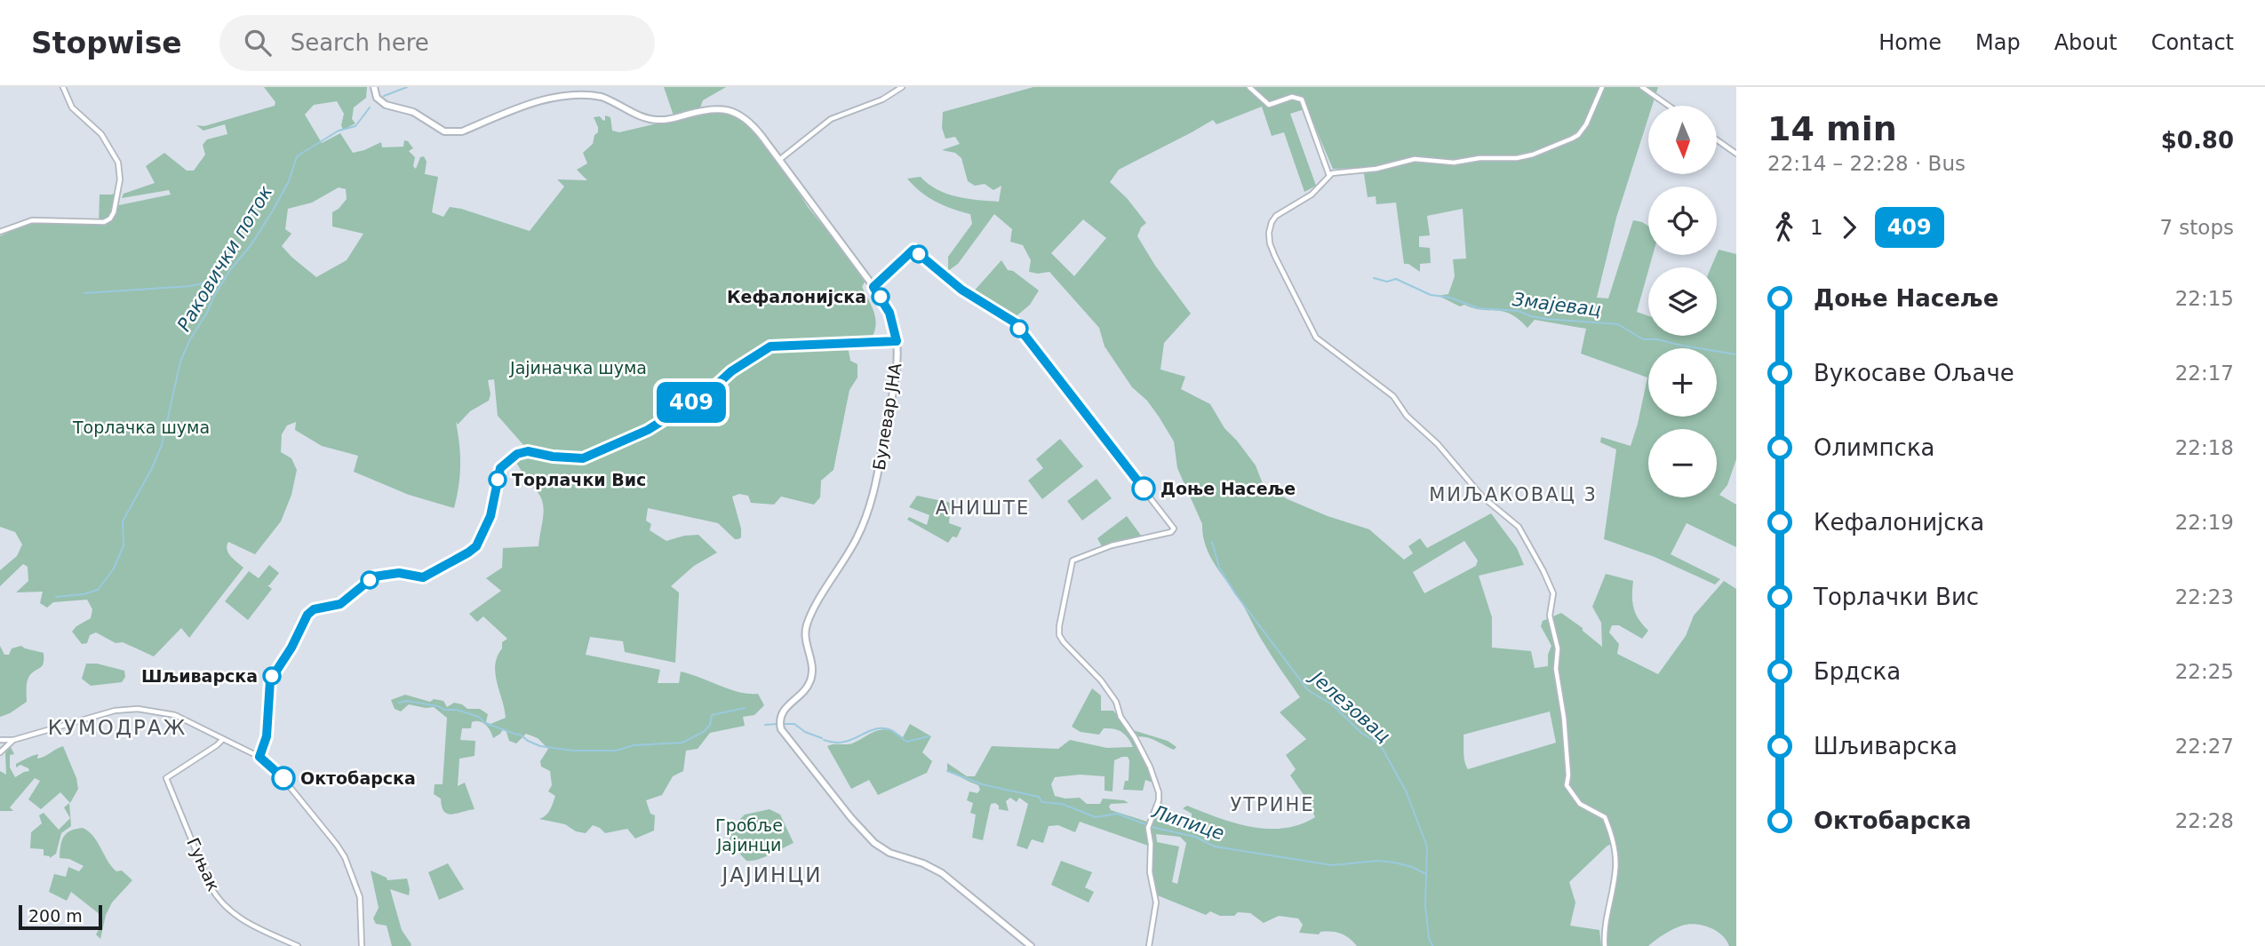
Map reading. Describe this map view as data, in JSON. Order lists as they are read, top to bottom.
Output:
{
  "streets": {
    "main road": ["Булевар ЈНА"],
    "street": ["Гуњак"]
  },
  "districts": [
    "МИЉАКОВАЦ 3",
    "АНИШТЕ",
    "КУМОДРАЖ",
    "УТРИНЕ",
    "ЈАЈИНЦИ"
  ],
  "water": [
    "Раковички поток",
    "Змајевац",
    "Јелезовац",
    "Липице"
  ],
  "parks": ["Јајиначка шума", "Торлачка шума", "Гробље Јајинци"],
  "places": [
    "Кефалонијска",
    "Торлачки Вис",
    "Доње Насеље",
    "Шљиварска",
    "Октобарска"
  ],
  "lines": ["bus line 409"],
  "scale_bar": "200 m",
  "north": "bottom",
  "page": {
    "header": "Stopwise",
    "search": "Search here",
    "nav": [
      "Home",
      "Map",
      "About",
      "Contact"
    ],
    "on_map": "409",
    "heading": ["14 min", "22:14 – 22:28 · Bus", "$0.80"],
    "map_buttons": ["+", "−"],
    "legs": ["1", "409", "7 stops"],
    "list": [
      {
        "name": "Доње Насеље",
        "value": "22:15"
      },
      {
        "name": "Вукосаве Ољаче",
        "value": "22:17"
      },
      {
        "name": "Олимпска",
        "value": "22:18"
      },
      {
        "name": "Кефалонијска",
        "value": "22:19"
      },
      {
        "name": "Торлачки Вис",
        "value": "22:23"
      },
      {
        "name": "Брдска",
        "value": "22:25"
      },
      {
        "name": "Шљиварска",
        "value": "22:27"
      },
      {
        "name": "Октобарска",
        "value": "22:28"
      }
    ],
    "scale": "200 m"
  }
}
